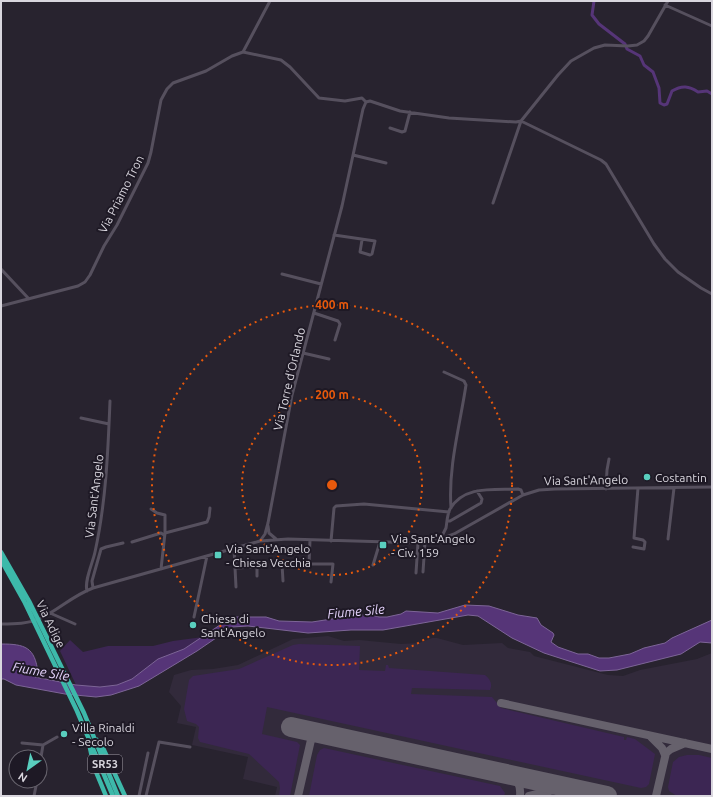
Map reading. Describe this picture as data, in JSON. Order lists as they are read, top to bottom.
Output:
{
  "streets": {
    "highway": ["Via Adige", "SR53"],
    "street": ["Via Priamo Tron", "Via Torre d'Orlando", "Via Sant'Angelo"]
  },
  "crossings": [
    ["Via Torre d'Orlando", "Via Sant'Angelo"]
  ],
  "water": ["Fiume Sile"],
  "places": {
    "other": ["Costantin", "Chiesa di Sant'Angelo", "Villa Rinaldi - Secolo"],
    "transit": ["Via Sant'Angelo - Civ. 159", "Via Sant'Angelo - Chiesa Vecchia"]
  },
  "north": "bottom left",
  "rings": ["400 m", "200 m"]
}
